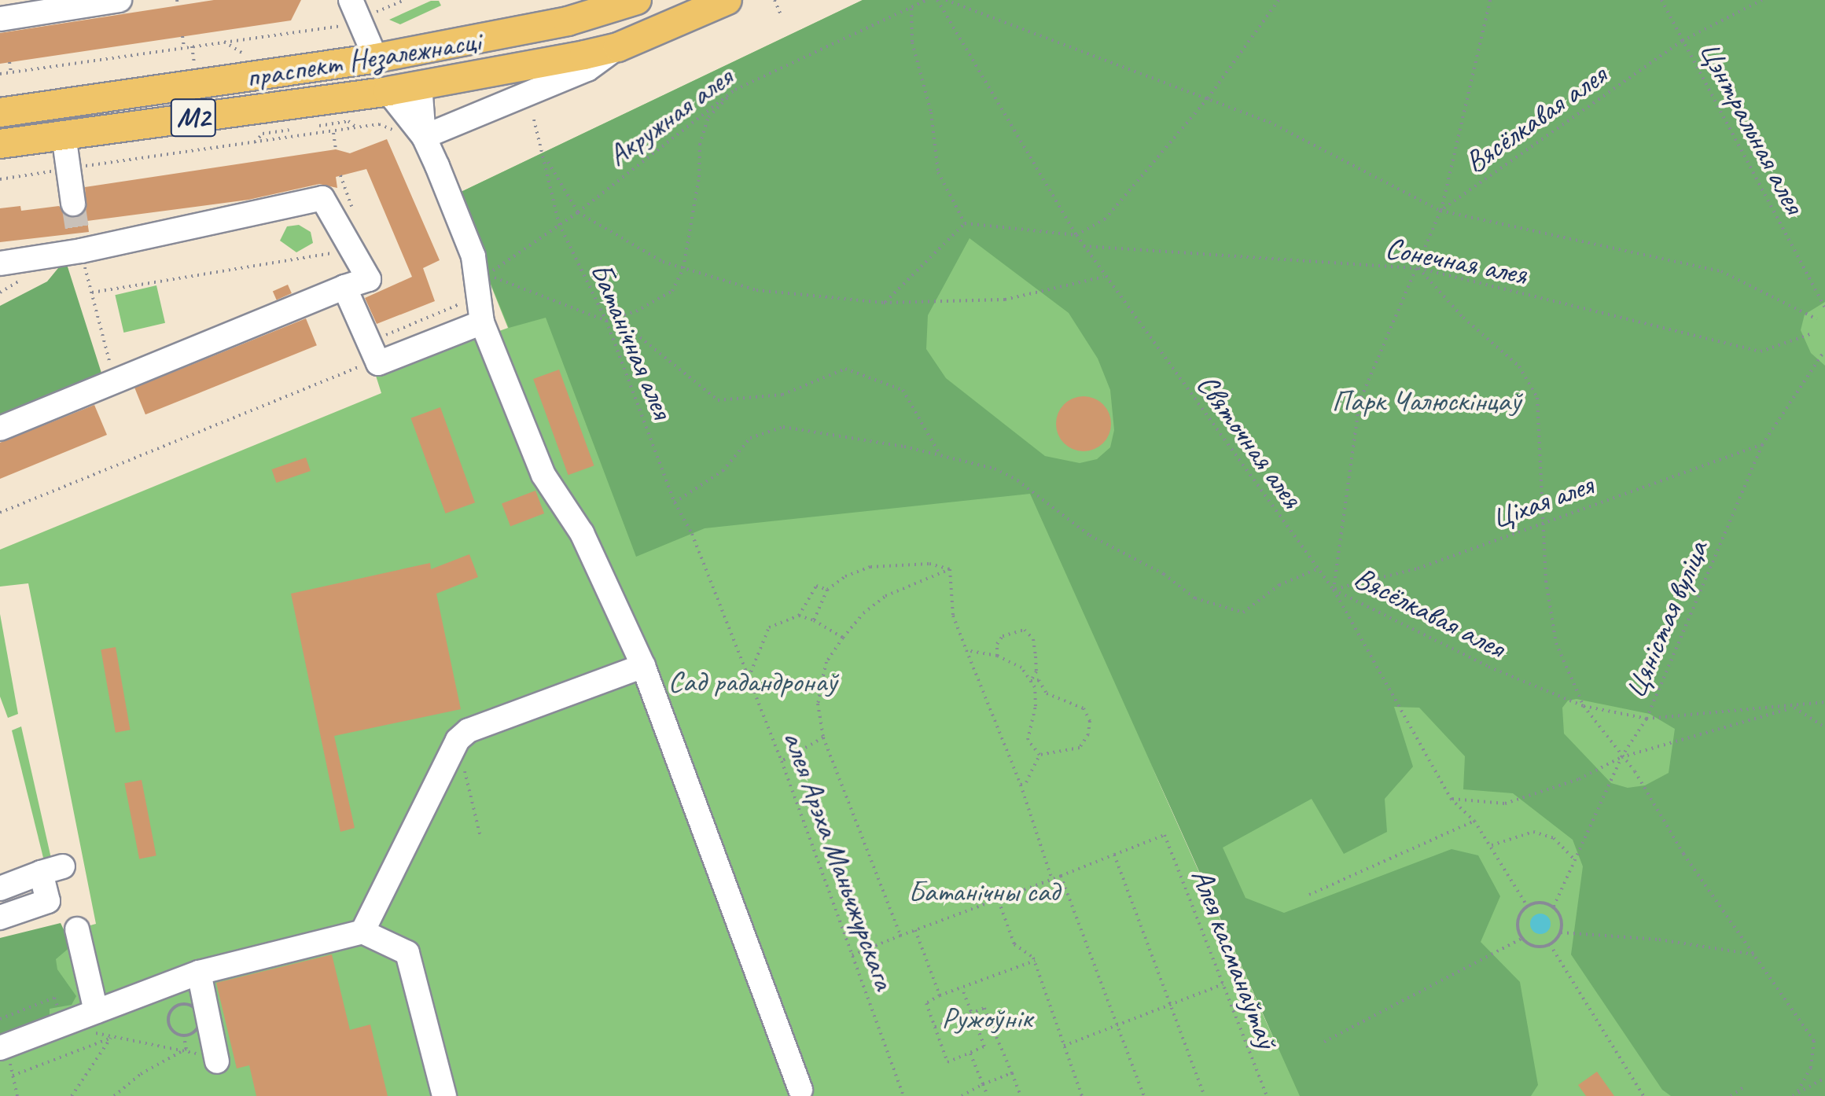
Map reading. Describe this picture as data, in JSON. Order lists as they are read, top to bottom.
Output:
{
  "streets": {
    "main road": ["праспект Незалежнасці", "М2"],
    "path": [
      "Акружная алея",
      "Вясёлкавая алея",
      "Цэнтральная алея",
      "Сонечная алея",
      "Батанічная алея",
      "Святочная алея",
      "Ціхая алея",
      "Цяністая вуліца",
      "алея Арэха Маньчжурскага",
      "Алея касманаўтаў"
    ]
  },
  "crossings": [
    ["Акружная алея", "Батанічная алея"],
    ["Вясёлкавая алея", "Цэнтральная алея"],
    ["Вясёлкавая алея", "Сонечная алея"],
    ["Вясёлкавая алея", "Святочная алея"],
    ["Вясёлкавая алея", "Ціхая алея"],
    ["Вясёлкавая алея", "Цяністая вуліца"],
    ["Сонечная алея", "Святочная алея"],
    ["Батанічная алея", "алея Арэха Маньчжурскага"],
    ["Святочная алея", "Ціхая алея"],
    ["Святочная алея", "Цяністая вуліца"],
    ["Ціхая алея", "Цяністая вуліца"]
  ],
  "parks": [
    "Парк Чалюскінцаў",
    "Сад радандронаў",
    "Батанічны сад",
    "Ружоўнік"
  ]
}
